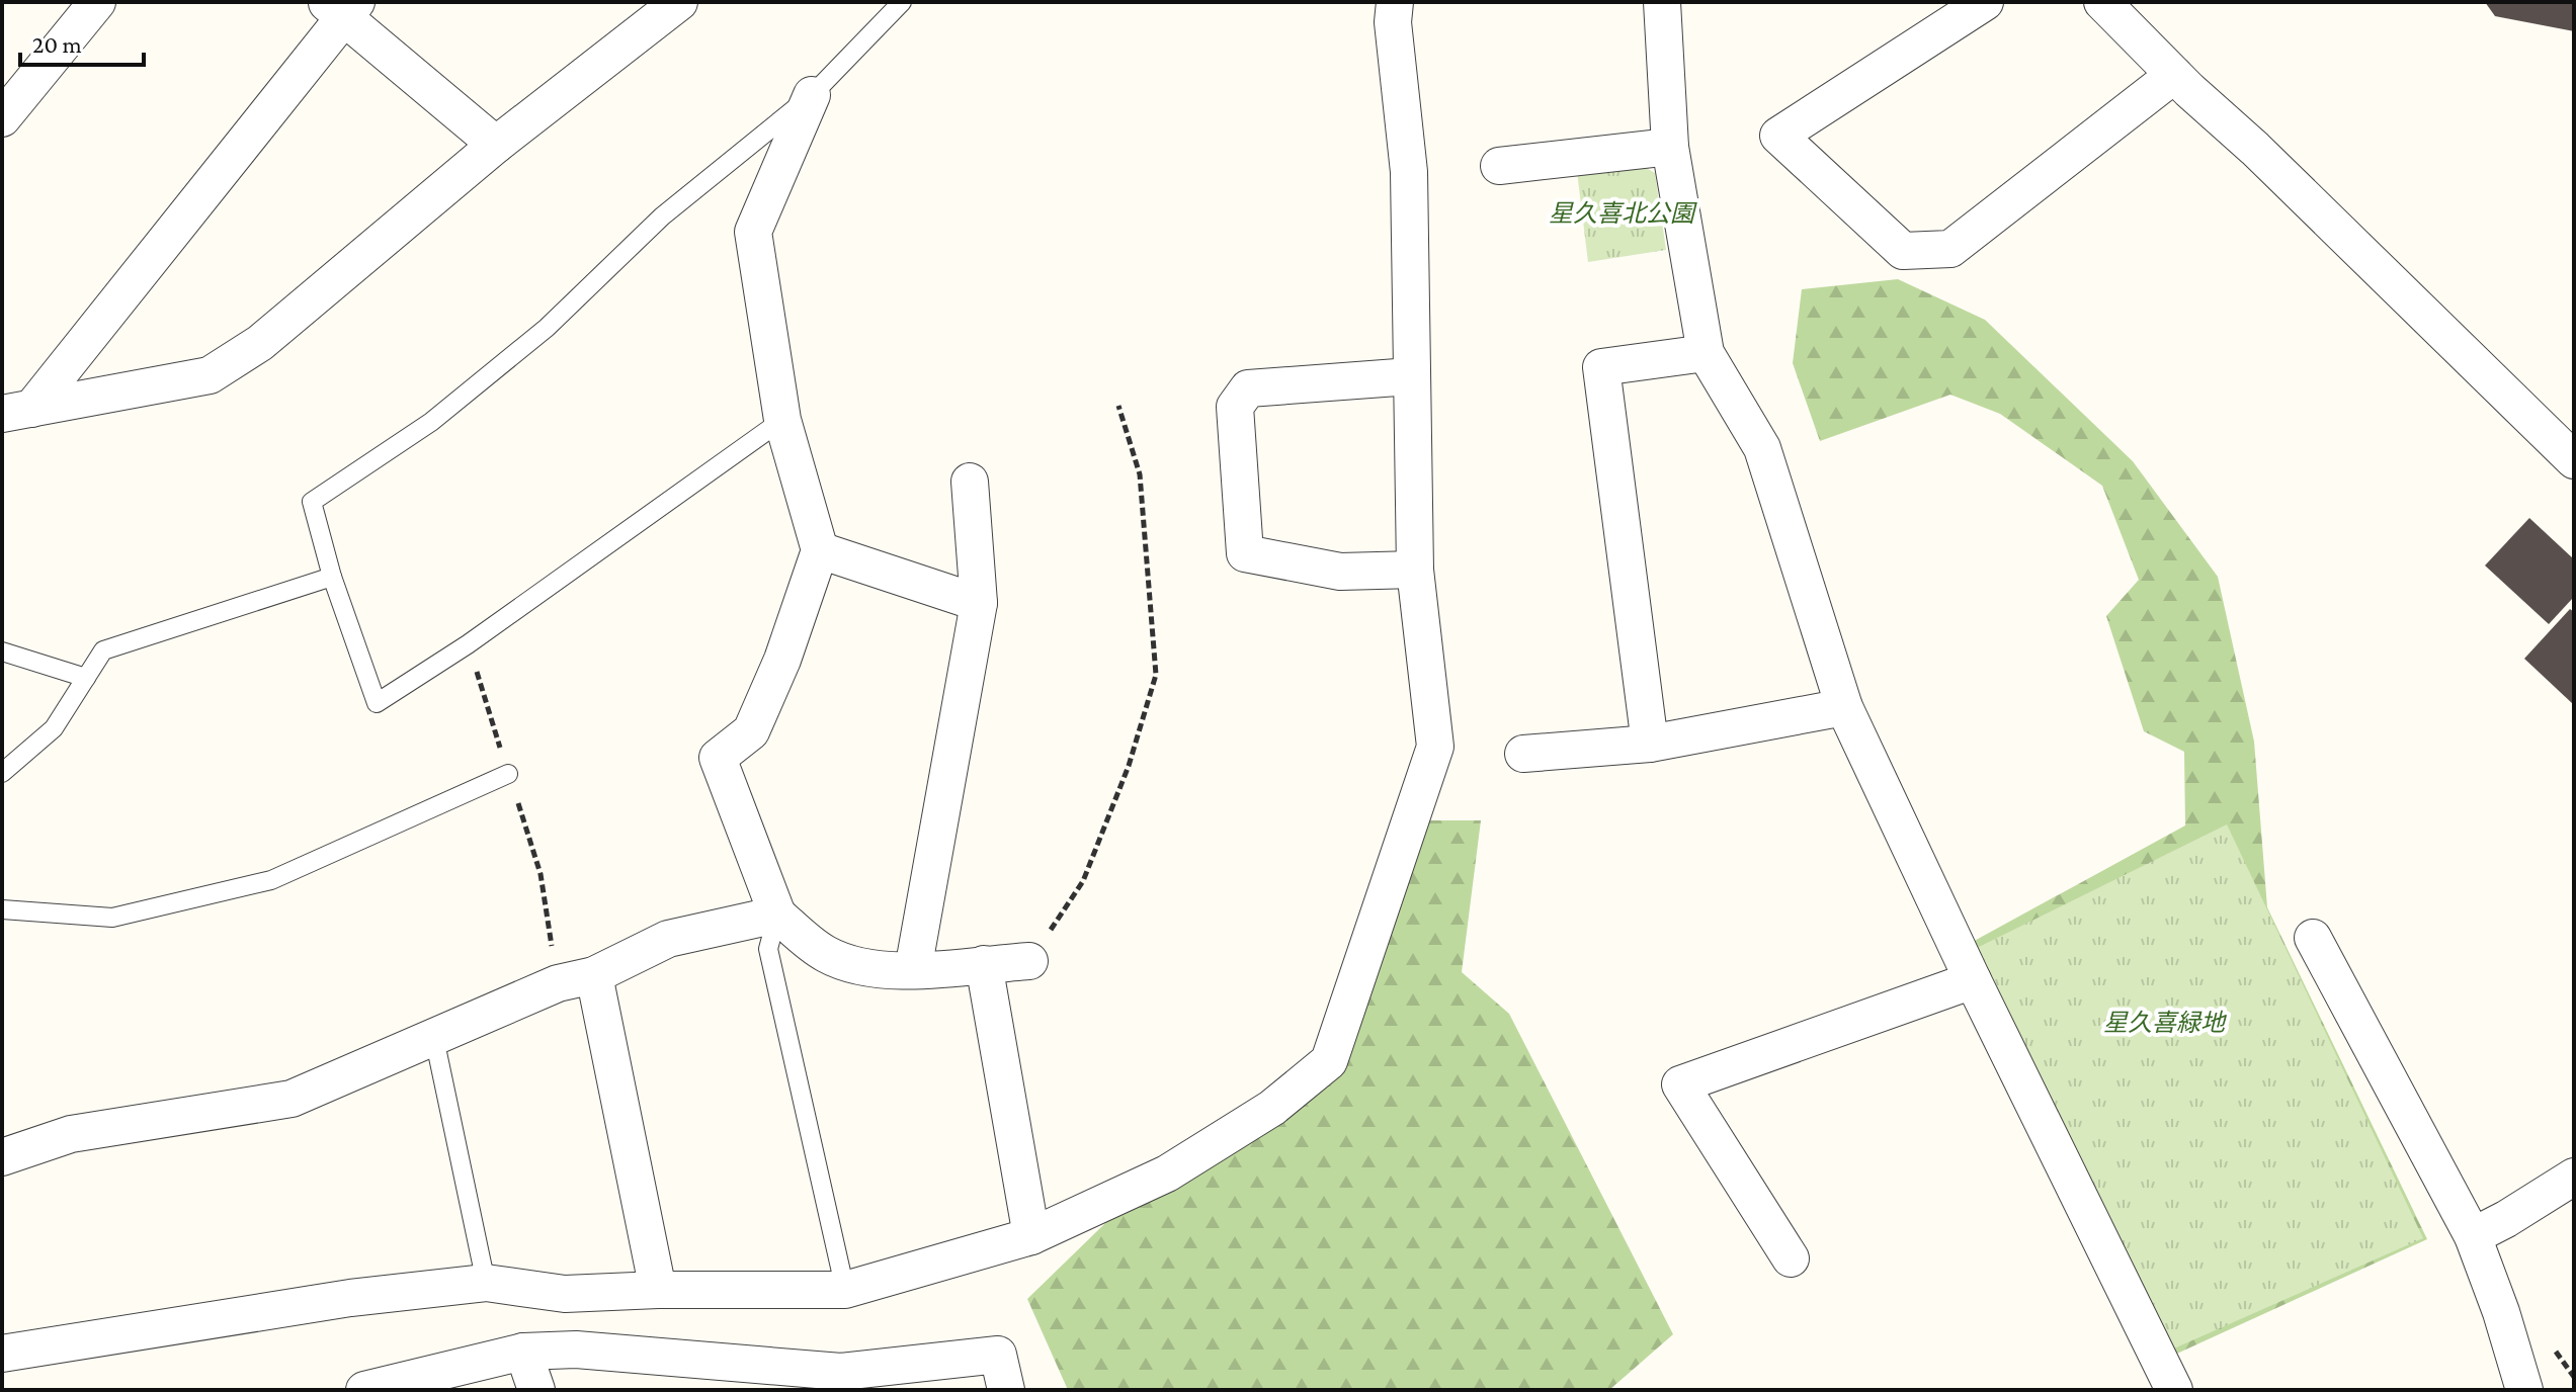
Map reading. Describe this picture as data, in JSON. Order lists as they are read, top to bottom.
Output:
{
  "parks": ["星久喜北公園", "星久喜緑地"],
  "scale_bar": "20 m"
}
